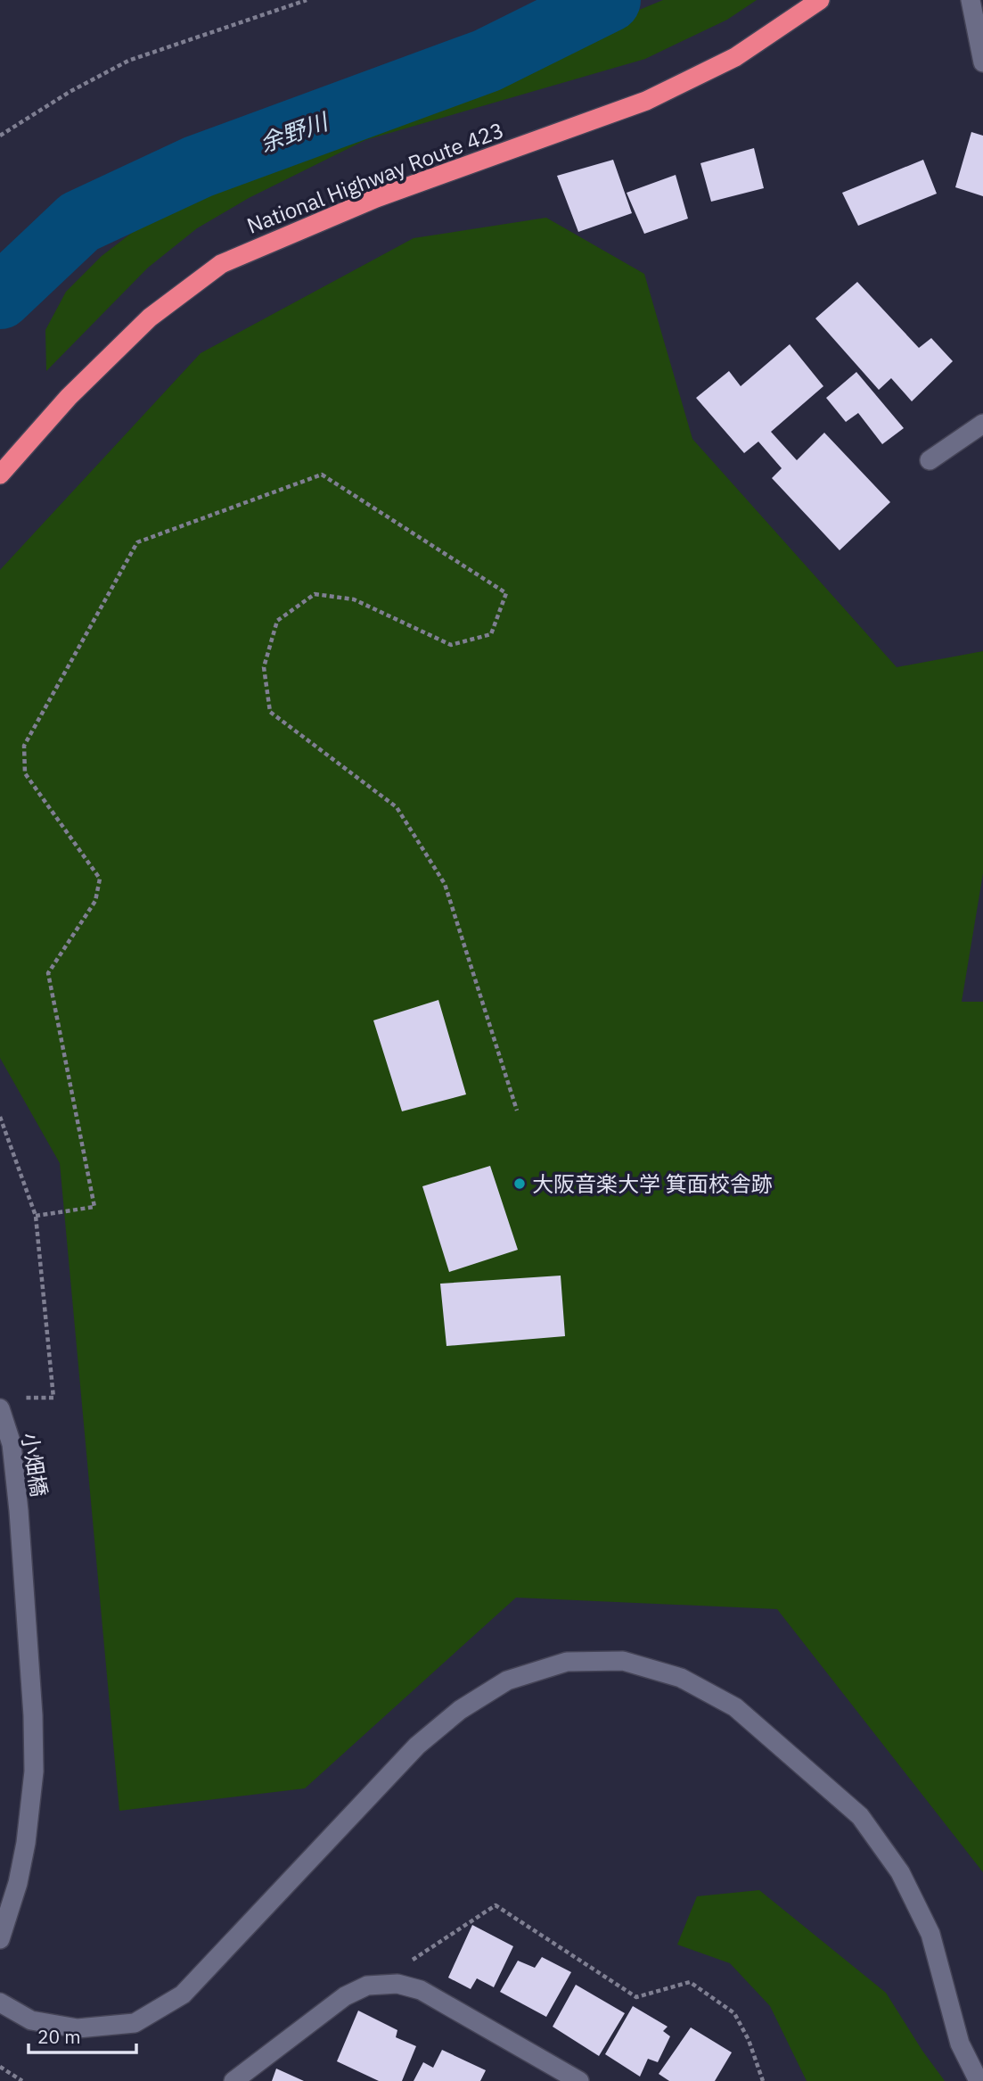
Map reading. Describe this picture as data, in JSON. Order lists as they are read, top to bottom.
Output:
{
  "streets": {
    "highway": ["National Highway Route 423"],
    "street": ["小畑橋"]
  },
  "water": ["余野川"],
  "places": ["大阪音楽大学 箕面校舎跡"],
  "scale_bar": "20 m"
}
